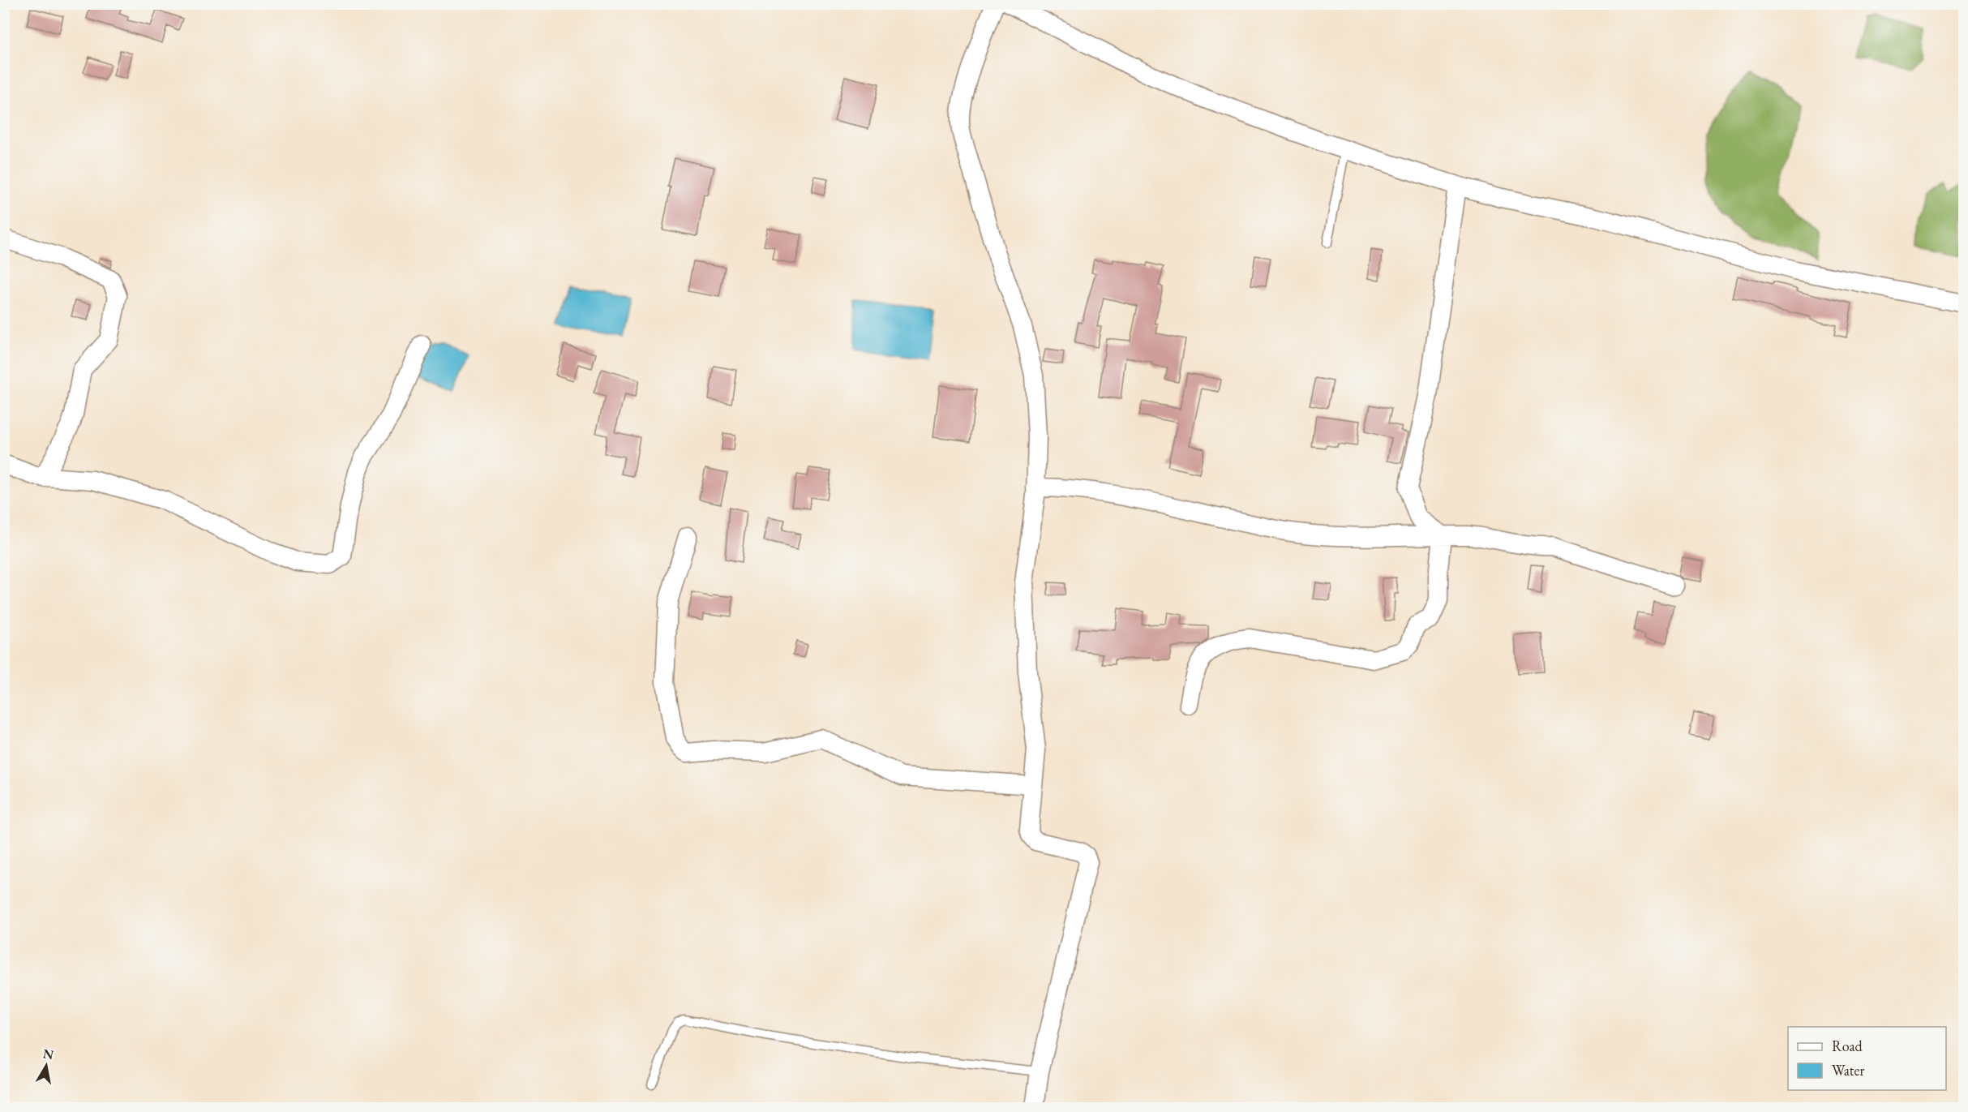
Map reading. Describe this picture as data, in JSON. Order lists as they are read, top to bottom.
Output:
{
  "legend": ["Road", "Water"],
  "north": "top"
}
